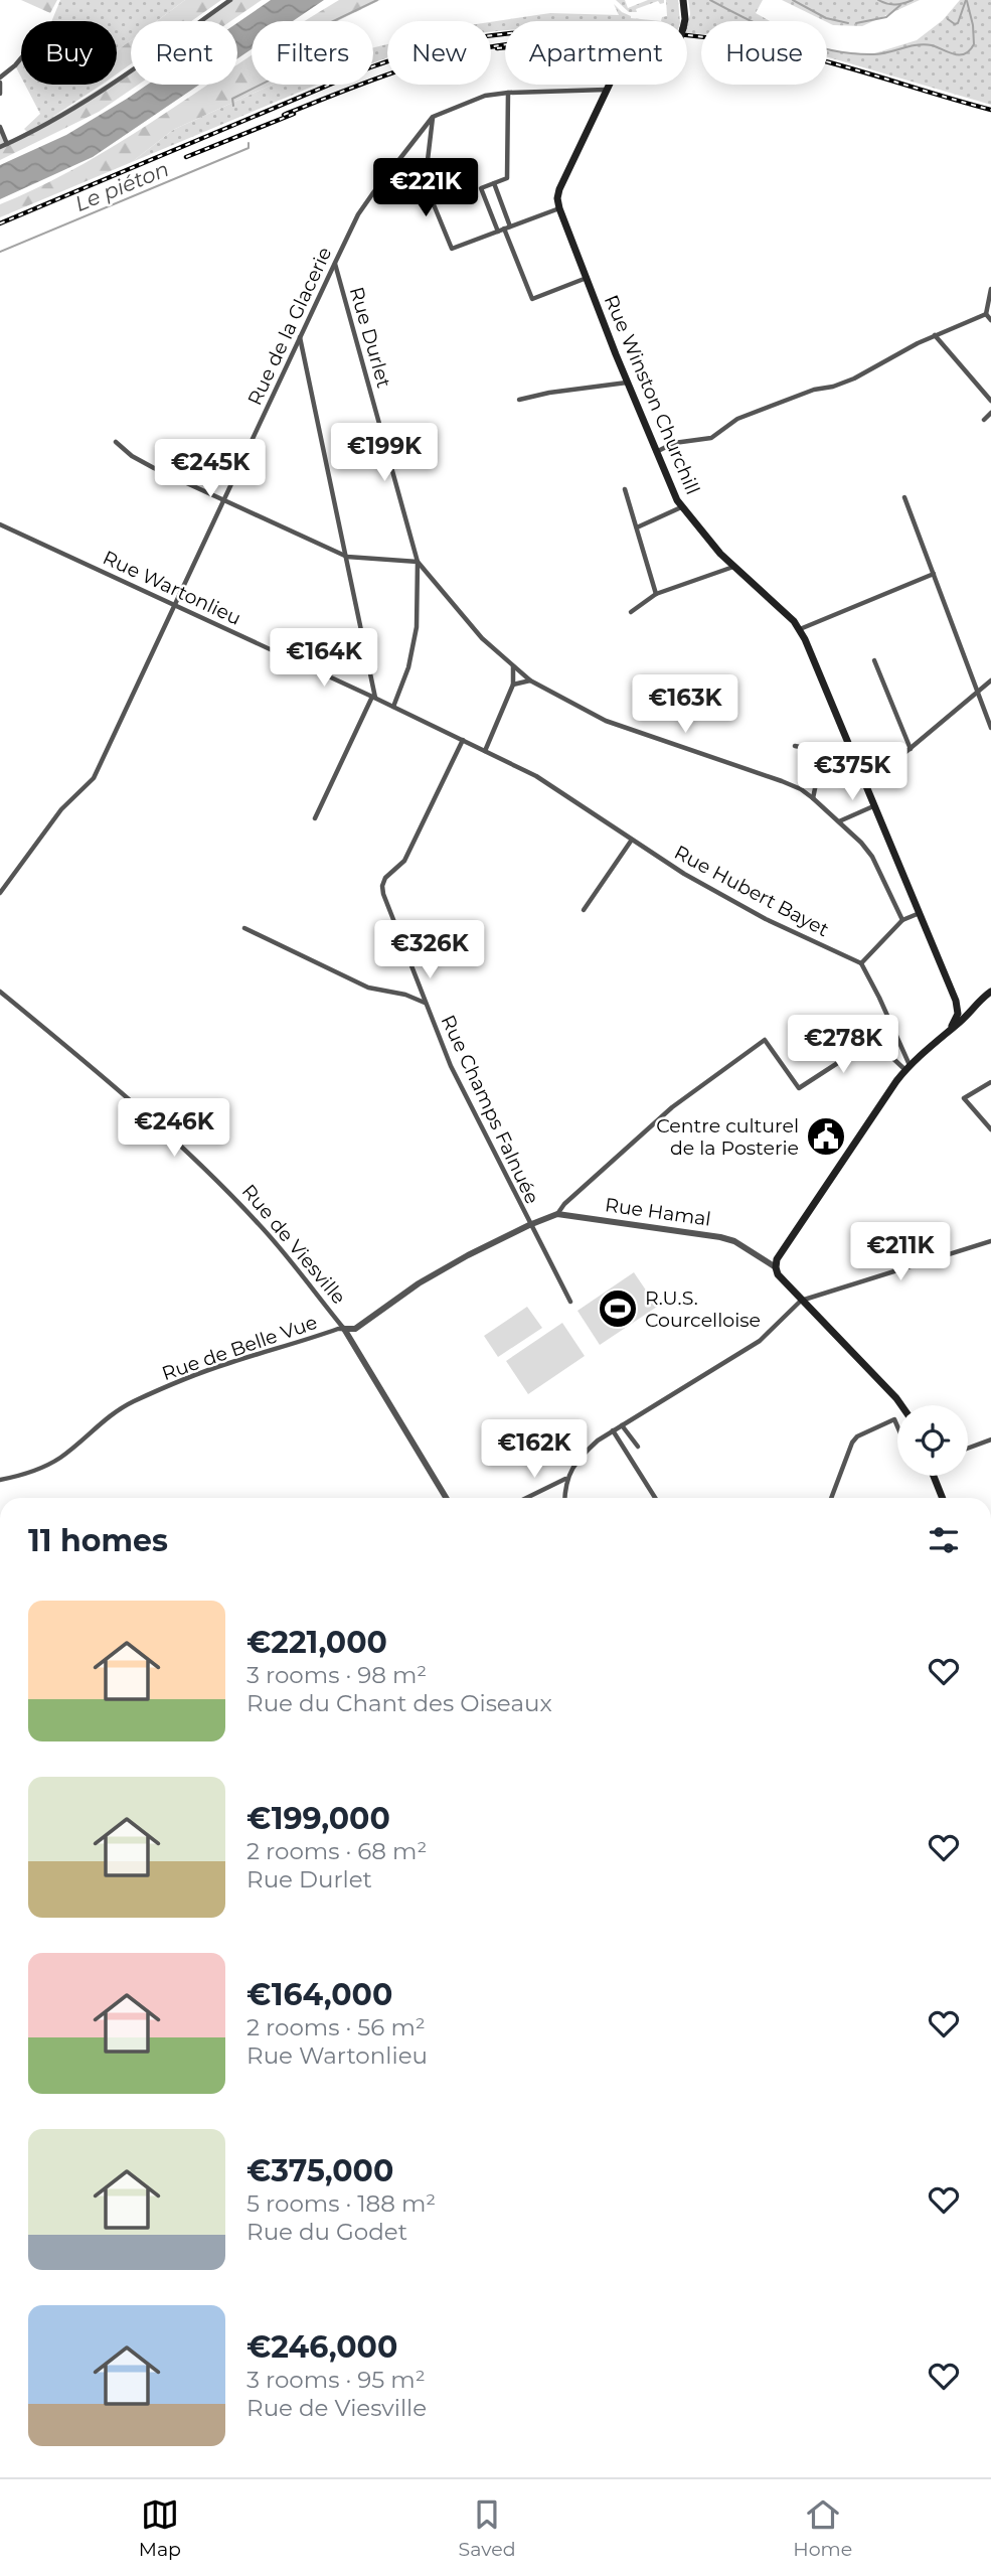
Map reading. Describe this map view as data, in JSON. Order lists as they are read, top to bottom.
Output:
{
  "streets": {
    "main road": ["Rue Winston Churchill"],
    "street": [
      "Rue de la Glacerie",
      "Rue Durlet",
      "Rue Wartonlieu",
      "Rue Hubert Bayet",
      "Rue Champs Falnuée",
      "Rue Hamal",
      "Rue de Viesville",
      "Rue de Belle Vue"
    ]
  },
  "crossings": [
    ["Rue de la Glacerie", "Rue Durlet"],
    ["Rue de la Glacerie", "Rue Wartonlieu"],
    ["Rue Durlet", "Rue Wartonlieu"],
    ["Rue Wartonlieu", "Rue Hubert Bayet"],
    ["Rue Wartonlieu", "Rue Champs Falnuée"],
    ["Rue Champs Falnuée", "Rue Hamal"],
    ["Rue Hamal", "Rue de Viesville"],
    ["Rue Hamal", "Rue de Belle Vue"],
    ["Rue de Viesville", "Rue de Belle Vue"]
  ],
  "water": ["Le piéton"],
  "places": {
    "public building": ["Centre culturel de la Posterie"],
    "sports": ["R.U.S. Courcelloise"]
  },
  "page": {
    "chip": [
      "Buy",
      "Rent",
      "Filters",
      "New",
      "Apartment",
      "House"
    ],
    "price": [
      "€221K",
      "€199K",
      "€245K",
      "€164K",
      "€163K",
      "€375K",
      "€326K",
      "€278K",
      "€246K",
      "€211K",
      "€162K"
    ],
    "heading": "11 homes",
    "list": [
      {
        "name": "€221,000",
        "note": "3 rooms · 98 m² · Rue du Chant des Oiseaux"
      },
      {
        "name": "€199,000",
        "note": "2 rooms · 68 m² · Rue Durlet"
      },
      {
        "name": "€164,000",
        "note": "2 rooms · 56 m² · Rue Wartonlieu"
      },
      {
        "name": "€375,000",
        "note": "5 rooms · 188 m² · Rue du Godet"
      },
      {
        "name": "€246,000",
        "note": "3 rooms · 95 m² · Rue de Viesville"
      }
    ],
    "tabs": ["Map", "Saved", "Home"]
  }
}
